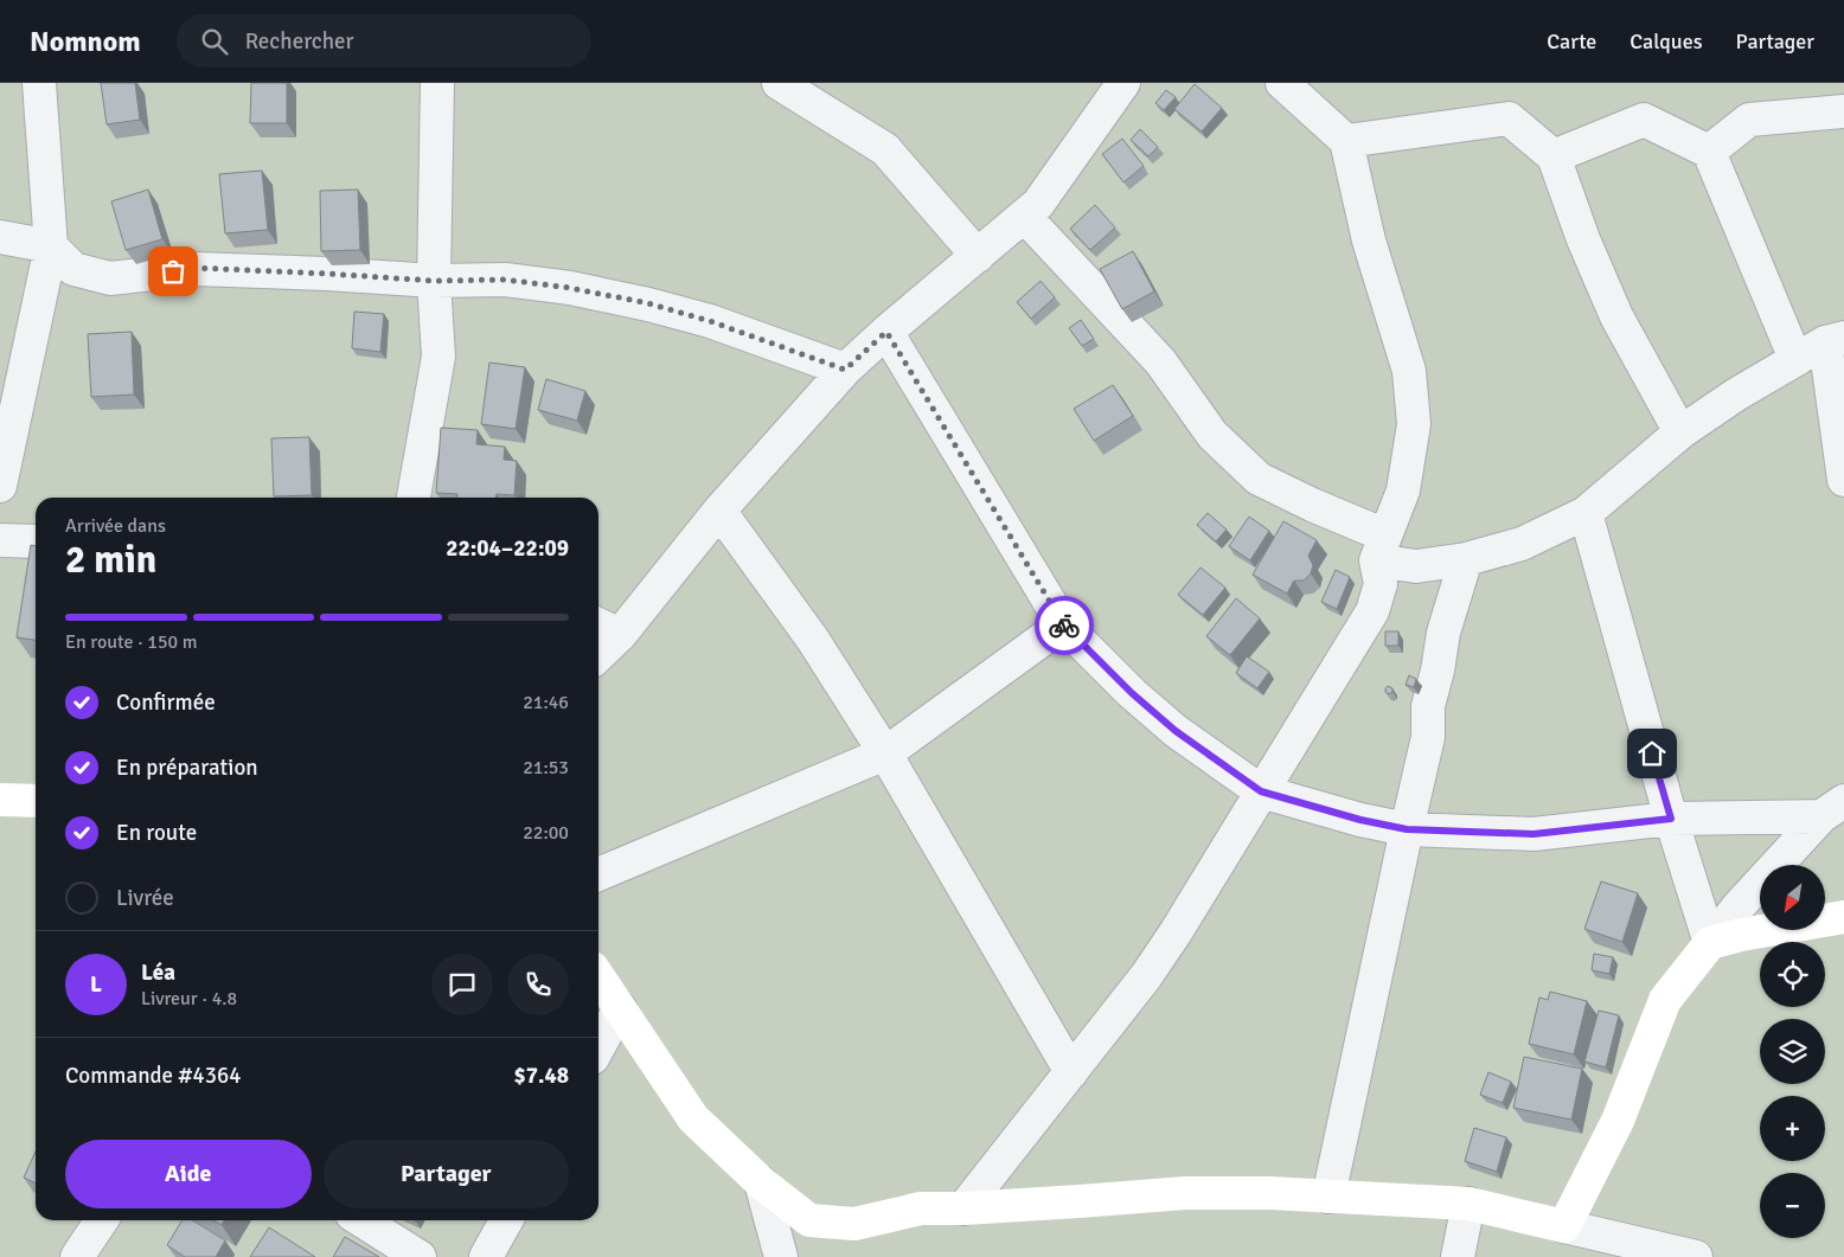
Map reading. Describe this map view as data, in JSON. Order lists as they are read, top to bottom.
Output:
{
  "north": "bottom left",
  "page": {
    "header": "Nomnom",
    "search": "Rechercher",
    "nav": ["Carte", "Calques", "Partager"],
    "heading": ["2 min", "Arrivée dans", "22:04–22:09"],
    "panel": [
      "Léa",
      "Livreur · 4.8",
      "Commande #4364",
      "$7.48"
    ],
    "bar": "En route · 150 m",
    "list": [
      ["Confirmée", "21:46"],
      ["En préparation", "21:53"],
      ["En route", "22:00"],
      "Livrée"
    ],
    "map_buttons": ["+", "−"],
    "round": "L",
    "buttons": ["Aide", "Partager"]
  }
}
